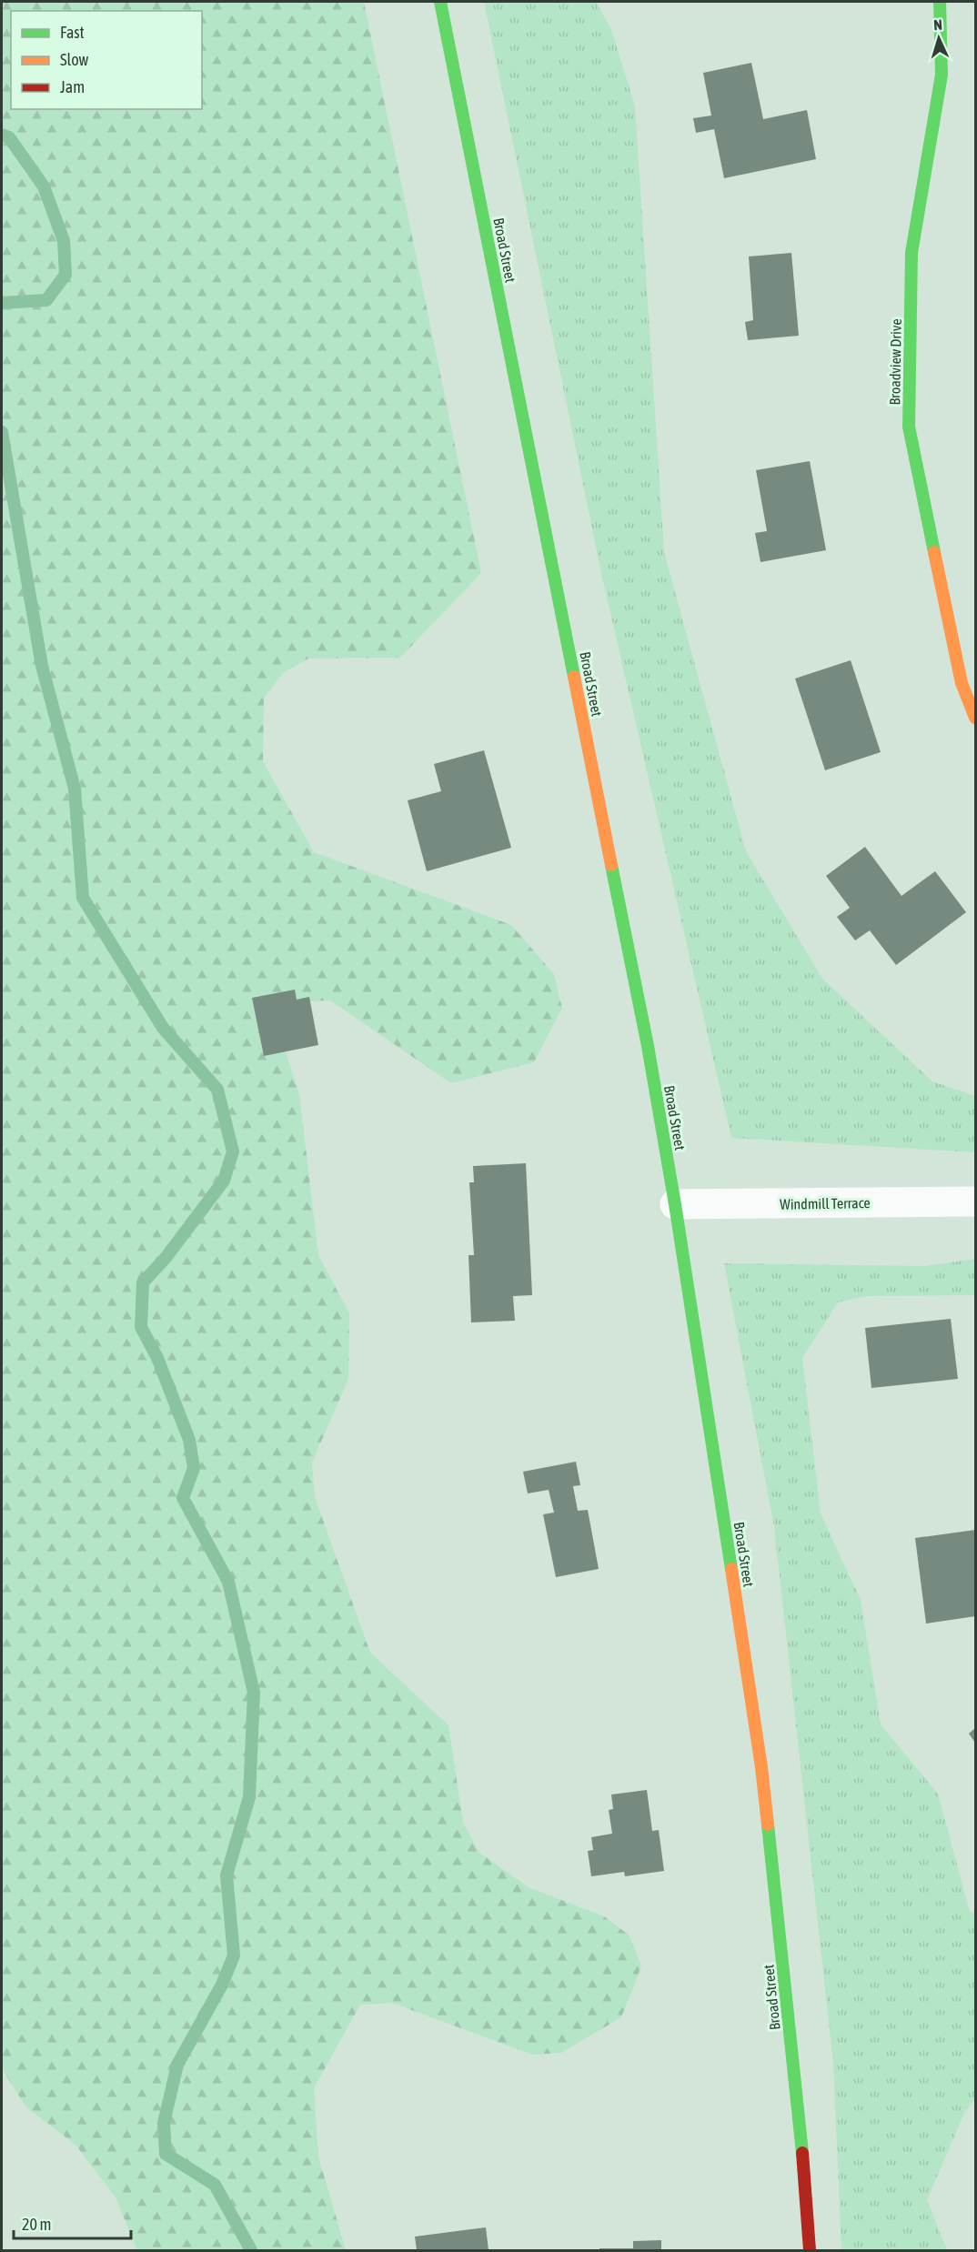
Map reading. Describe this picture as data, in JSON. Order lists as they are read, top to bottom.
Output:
{
  "streets": {
    "street": ["Broad Street", "Broadview Drive", "Windmill Terrace"]
  },
  "crossings": [
    ["Broad Street", "Windmill Terrace"]
  ],
  "legend": ["Fast", "Slow", "Jam"],
  "scale_bar": "20 m",
  "north": "top"
}
